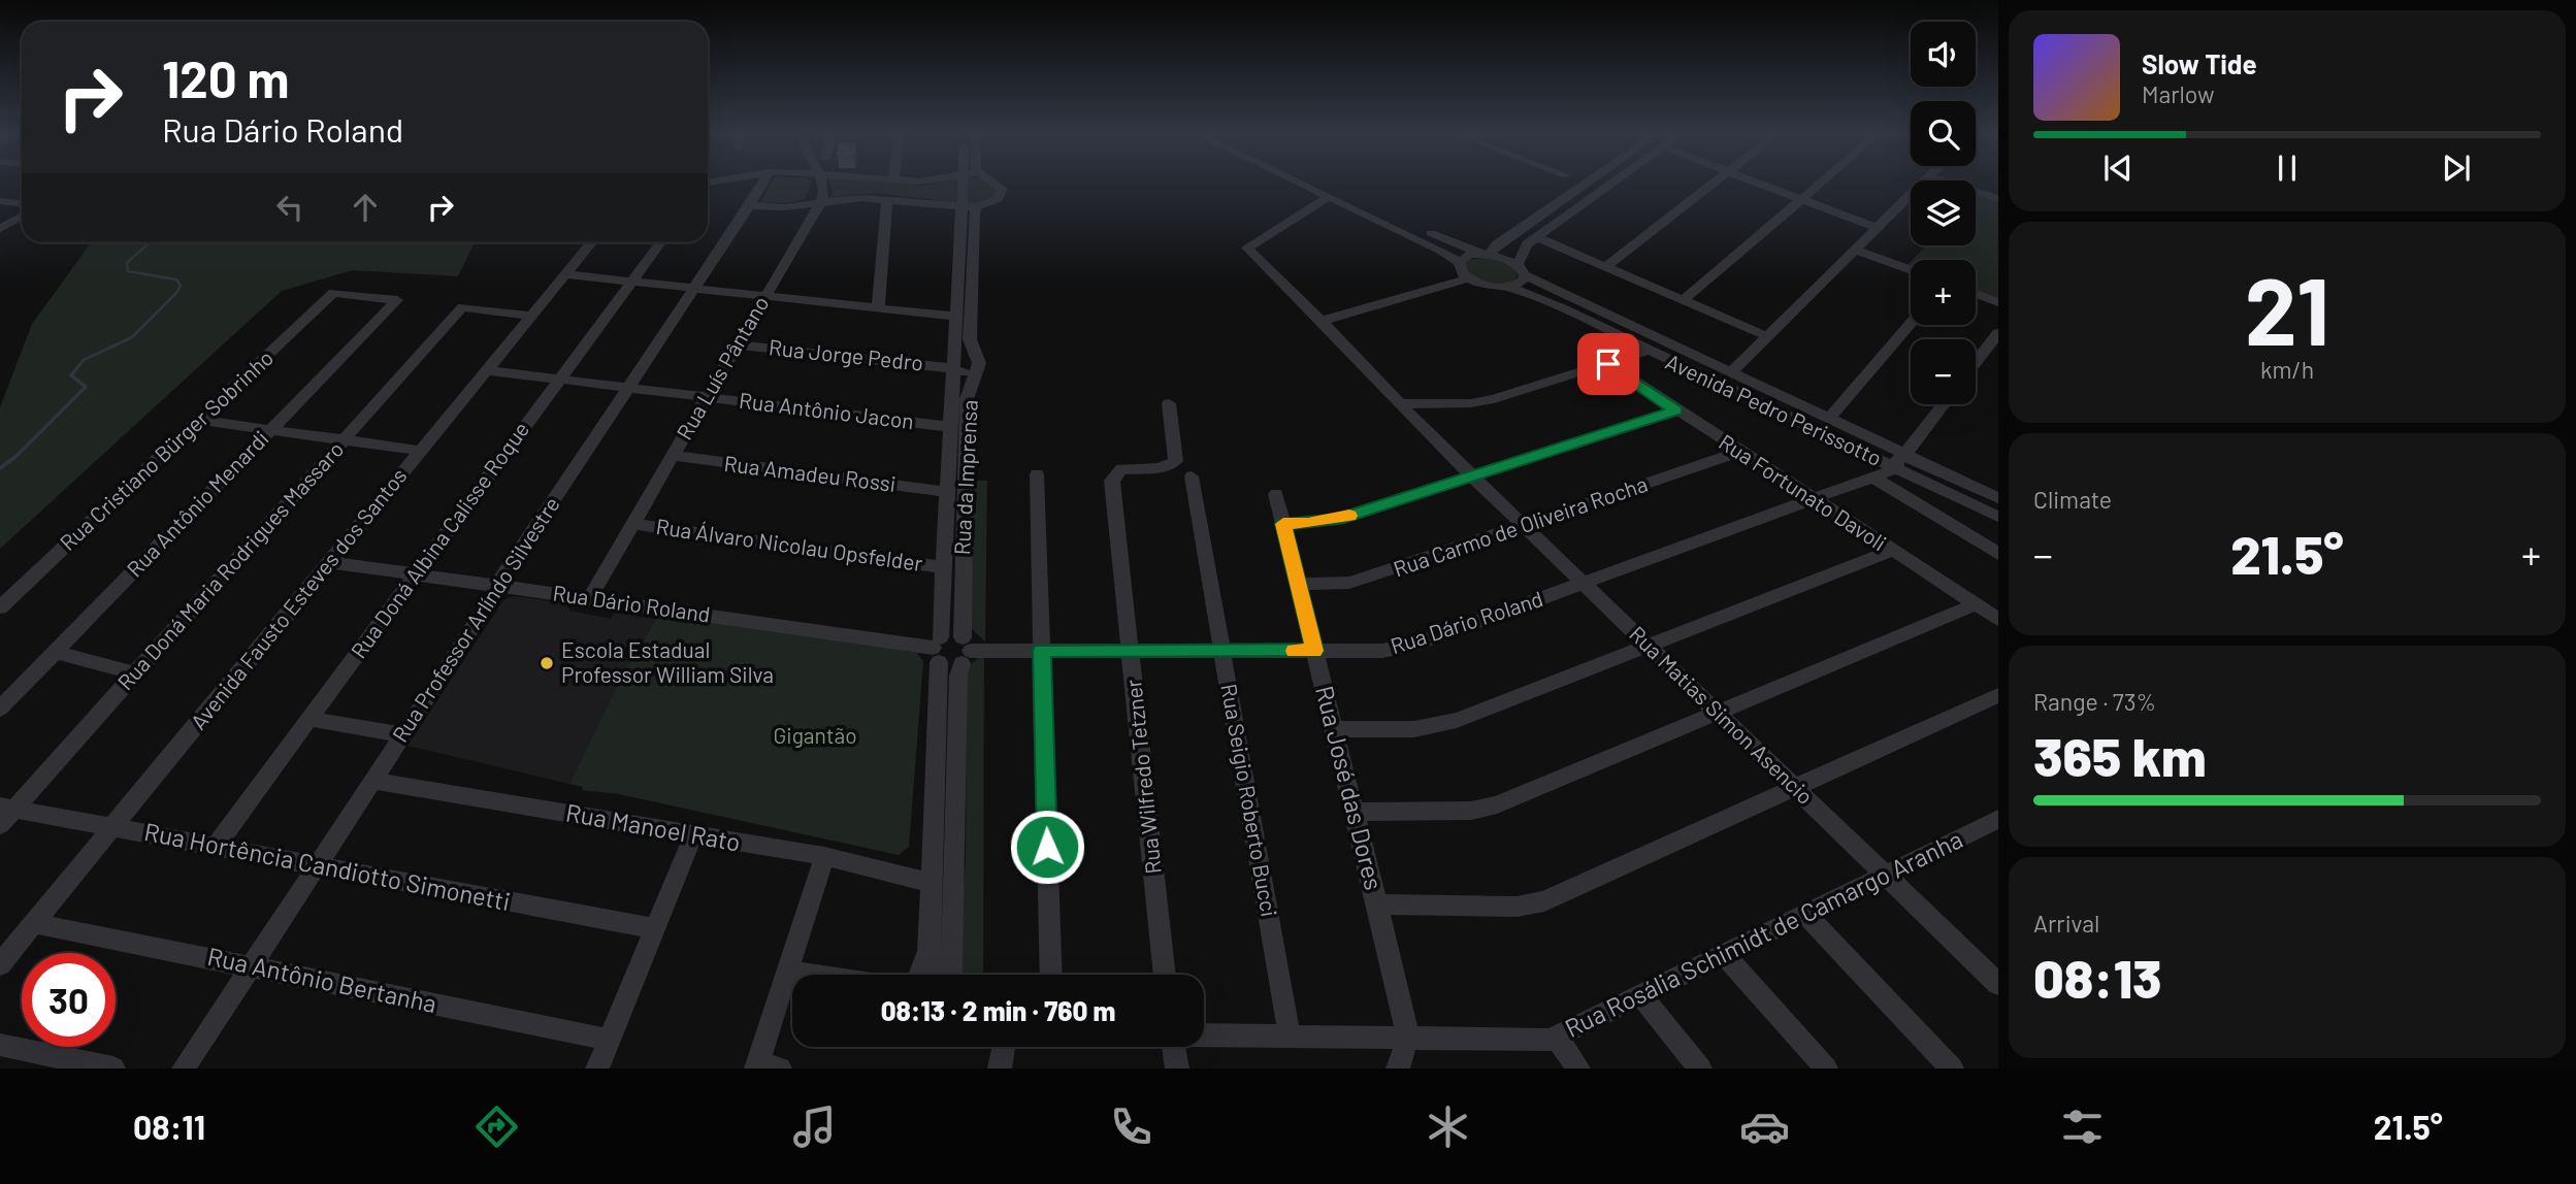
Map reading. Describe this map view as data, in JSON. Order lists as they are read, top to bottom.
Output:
{
  "streets": {
    "street": [
      "Rua Jorge Pedro",
      "Rua Luís Pântano",
      "Avenida Pedro Perissotto",
      "Rua Antônio Jacon",
      "Rua Cristiano Bürger Sobrinho",
      "Rua Amadeu Rossi",
      "Rua da Imprensa",
      "Rua Fortunato Davoli",
      "Rua Antônio Menardi",
      "Rua Carmo de Oliveira Rocha",
      "Rua Doná Albina Calisse Roque",
      "Rua Álvaro Nicolau Opsfelder",
      "Rua Doná Maria Rodrigues Massaro",
      "Avenida Fausto Esteves dos Santos",
      "Rua Dário Roland",
      "Rua Professor Arlíndo Silvestre",
      "Rua Matias Simon Asencio",
      "Rua Wilfredo Tetzner",
      "Rua José das Dores",
      "Rua Seigio Roberto Bucci",
      "Rua Manoel Rato",
      "Rua Hortência Candiotto Simonetti",
      "Rua Rosália Schimidt de Camargo Aranha",
      "Rua Antônio Bertanha"
    ]
  },
  "crossings": [
    ["Rua Jorge Pedro", "Rua Luís Pântano"],
    ["Rua Jorge Pedro", "Rua da Imprensa"],
    ["Rua Luís Pântano", "Rua Antônio Jacon"],
    ["Rua Luís Pântano", "Rua Amadeu Rossi"],
    ["Rua Luís Pântano", "Rua Álvaro Nicolau Opsfelder"],
    ["Rua Luís Pântano", "Rua Dário Roland"],
    ["Avenida Pedro Perissotto", "Rua Dário Roland"],
    ["Rua Antônio Jacon", "Rua da Imprensa"],
    ["Rua Antônio Jacon", "Rua Doná Albina Calisse Roque"],
    ["Rua Antônio Jacon", "Avenida Fausto Esteves dos Santos"],
    ["Rua Antônio Jacon", "Rua Professor Arlíndo Silvestre"],
    ["Rua Cristiano Bürger Sobrinho", "Rua Antônio Menardi"],
    ["Rua Amadeu Rossi", "Rua da Imprensa"],
    ["Rua da Imprensa", "Rua Álvaro Nicolau Opsfelder"],
    ["Rua da Imprensa", "Rua Dário Roland"],
    ["Rua da Imprensa", "Rua Manoel Rato"],
    ["Rua Fortunato Davoli", "Rua Carmo de Oliveira Rocha"],
    ["Rua Fortunato Davoli", "Rua Dário Roland"],
    ["Rua Carmo de Oliveira Rocha", "Rua Matias Simon Asencio"],
    ["Rua Carmo de Oliveira Rocha", "Rua José das Dores"],
    ["Rua Doná Albina Calisse Roque", "Rua Dário Roland"],
    ["Rua Doná Albina Calisse Roque", "Rua Hortência Candiotto Simonetti"],
    ["Rua Doná Maria Rodrigues Massaro", "Avenida Fausto Esteves dos Santos"],
    ["Rua Doná Maria Rodrigues Massaro", "Rua Hortência Candiotto Simonetti"],
    ["Avenida Fausto Esteves dos Santos", "Rua Dário Roland"],
    ["Avenida Fausto Esteves dos Santos", "Rua Hortência Candiotto Simonetti"],
    ["Avenida Fausto Esteves dos Santos", "Rua Antônio Bertanha"],
    ["Rua Dário Roland", "Rua Professor Arlíndo Silvestre"],
    ["Rua Dário Roland", "Rua Matias Simon Asencio"],
    ["Rua Dário Roland", "Rua Wilfredo Tetzner"],
    ["Rua Dário Roland", "Rua José das Dores"],
    ["Rua Dário Roland", "Rua Seigio Roberto Bucci"],
    ["Rua Professor Arlíndo Silvestre", "Rua Manoel Rato"],
    ["Rua Professor Arlíndo Silvestre", "Rua Hortência Candiotto Simonetti"],
    ["Rua Professor Arlíndo Silvestre", "Rua Antônio Bertanha"],
    ["Rua Matias Simon Asencio", "Rua Rosália Schimidt de Camargo Aranha"],
    ["Rua José das Dores", "Rua Rosália Schimidt de Camargo Aranha"],
    ["Rua Seigio Roberto Bucci", "Rua Rosália Schimidt de Camargo Aranha"]
  ],
  "parks": ["Gigantão"],
  "places": ["Escola Estadual Professor William Silva"],
  "page": {
    "map_buttons": ["+", "−"],
    "turn": ["120 m", "Rua Dário Roland"],
    "song": ["Slow Tide", "Marlow"],
    "tile": [
      ["21", "km/h"],
      "Climate",
      ["Range · 73%", "365 km"],
      ["Arrival", "08:13"]
    ],
    "heat": ["−", "21.5°", "+"],
    "limit": "30",
    "trip": "08:13 · 2 min · 760 m",
    "tabs": ["08:11", "21.5°"]
  }
}
